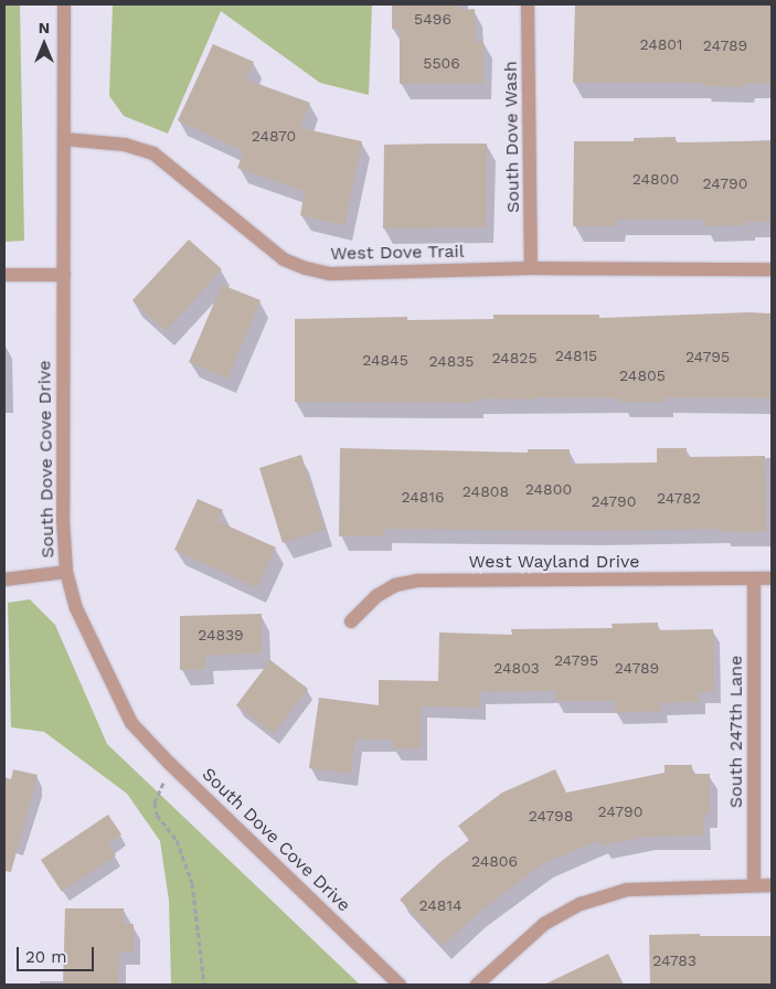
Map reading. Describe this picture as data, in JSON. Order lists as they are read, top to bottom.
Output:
{
  "streets": {
    "street": [
      "South Dove Wash",
      "West Dove Trail",
      "South Dove Cove Drive",
      "West Wayland Drive",
      "South 247th Lane"
    ]
  },
  "crossings": [
    ["South Dove Wash", "West Dove Trail"],
    ["West Dove Trail", "South Dove Cove Drive"],
    ["West Wayland Drive", "South 247th Lane"]
  ],
  "house_numbers": [
    "5496",
    "24801",
    "24789",
    "5506",
    "24870",
    "24800",
    "24790",
    "24815",
    "24795",
    "24825",
    "24845",
    "24835",
    "24805",
    "24800",
    "24808",
    "24816",
    "24782",
    "24790",
    "24839",
    "24795",
    "24803",
    "24789",
    "24790",
    "24798",
    "24806",
    "24814",
    "24783"
  ],
  "scale_bar": "20 m",
  "north": "top"
}
